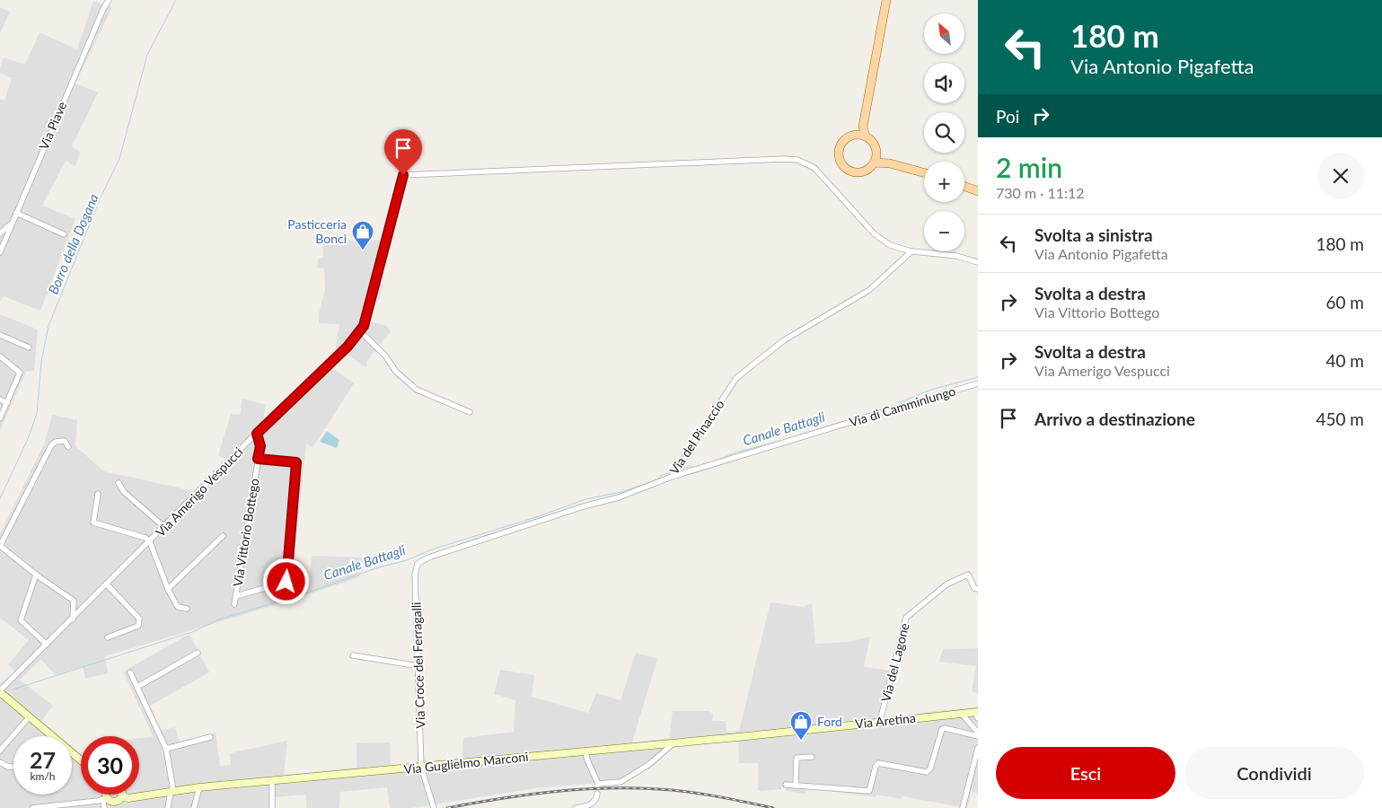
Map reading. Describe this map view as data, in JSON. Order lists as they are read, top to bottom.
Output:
{
  "streets": {
    "street": [
      "Via Piave",
      "Via di Camminlungo",
      "Via del Pinaccio",
      "Via Amerigo Vespucci",
      "Via Vittorio Bottego",
      "Via del Lagone",
      "Via Croce del Ferragalli",
      "Via Aretina",
      "Via Guglielmo Marconi"
    ]
  },
  "crossings": [
    ["Via di Camminlungo", "Via del Pinaccio"],
    ["Via del Pinaccio", "Via Amerigo Vespucci"],
    ["Via del Pinaccio", "Via Croce del Ferragalli"],
    ["Via Amerigo Vespucci", "Via Vittorio Bottego"],
    ["Via del Lagone", "Via Aretina"],
    ["Via Croce del Ferragalli", "Via Guglielmo Marconi"],
    ["Via Aretina", "Via Guglielmo Marconi"]
  ],
  "water": ["Borro della Dogana", "Canale Battagli"],
  "places": {
    "shop": ["Pasticceria Bonci", "Ford"]
  },
  "north": "top left",
  "page": {
    "turn": ["180 m", "Via Antonio Pigafetta"],
    "map_buttons": ["+", "−"],
    "then": "Poi",
    "heading": ["2 min", "730 m · 11:12"],
    "list": [
      {
        "name": "Svolta a sinistra",
        "note": "Via Antonio Pigafetta",
        "value": "180 m"
      },
      {
        "name": "Svolta a destra",
        "note": "Via Vittorio Bottego",
        "value": "60 m"
      },
      {
        "name": "Svolta a destra",
        "note": "Via Amerigo Vespucci",
        "value": "40 m"
      },
      {
        "name": "Arrivo a destinazione",
        "value": "450 m"
      }
    ],
    "speed": "27 km/h",
    "limit": "30",
    "buttons": ["Esci", "Condividi"]
  }
}
